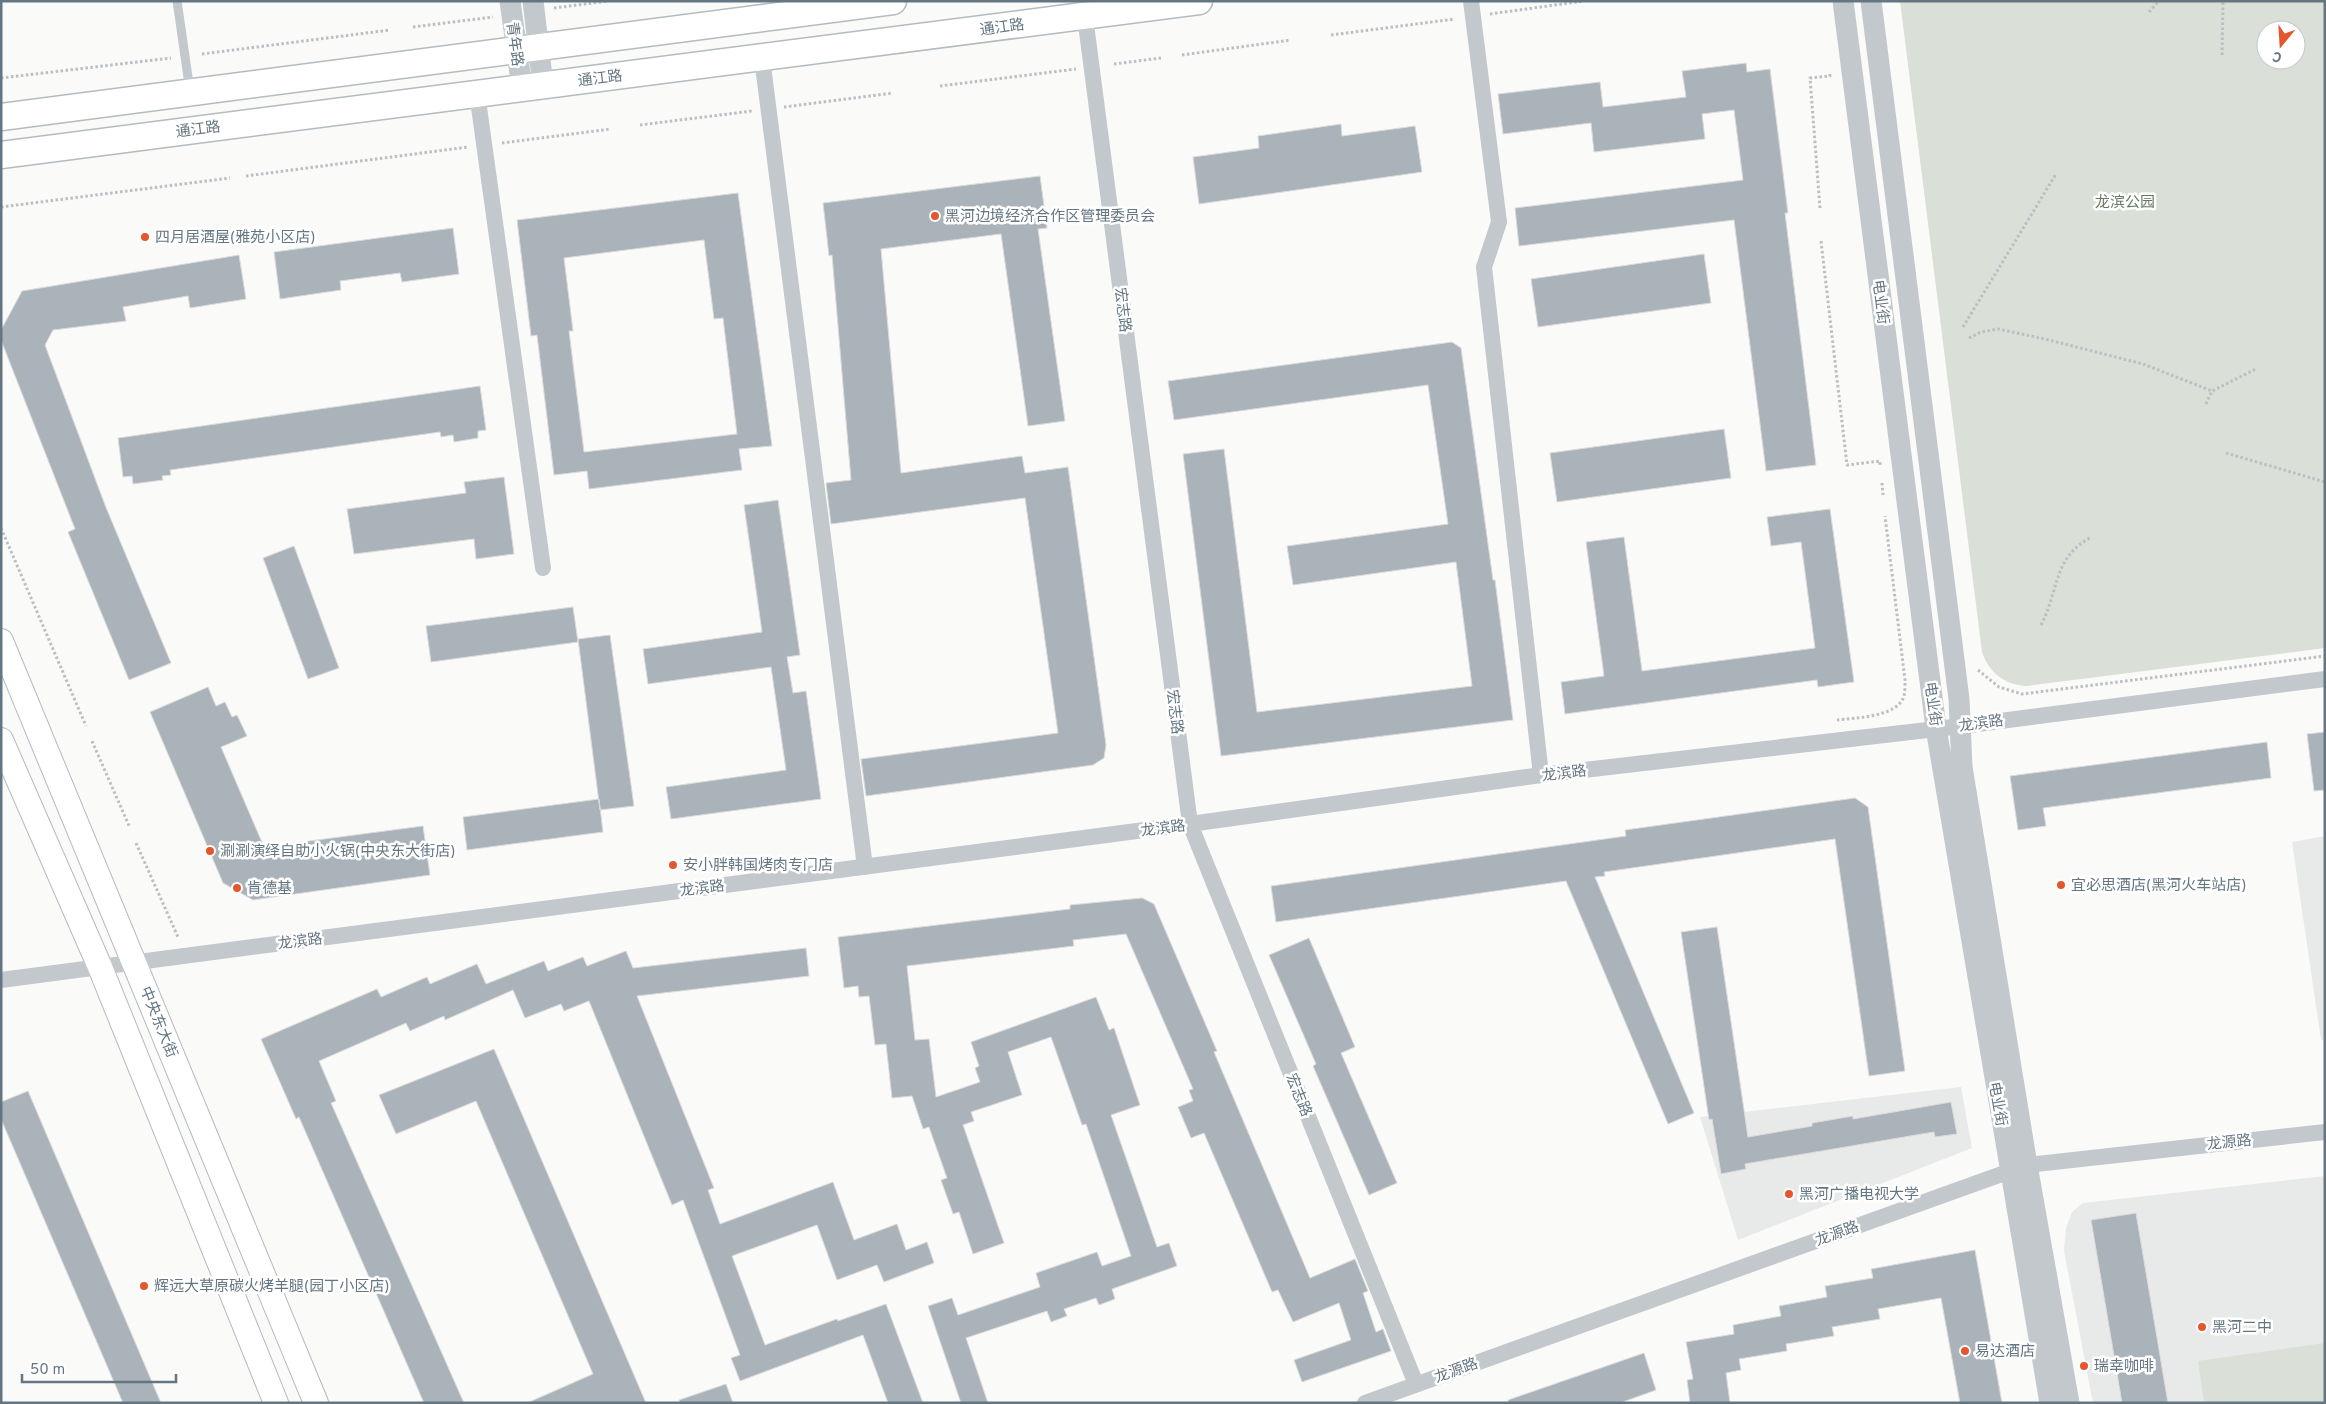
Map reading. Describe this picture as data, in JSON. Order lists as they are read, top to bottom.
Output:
{
  "streets": {
    "main road": ["通江路", "中央东大街"],
    "street": [
      "青年路",
      "电业街",
      "宏志路",
      "龙滨路",
      "龙源路"
    ]
  },
  "crossings": [
    ["通江路", "青年路"],
    ["通江路", "宏志路"],
    ["电业街", "龙滨路"],
    ["电业街", "龙源路"],
    ["宏志路", "龙滨路"],
    ["宏志路", "龙源路"],
    ["龙滨路", "中央东大街"]
  ],
  "parks": ["龙滨公园"],
  "places": [
    "黑河边境经济合作区管理委员会",
    "四月居酒屋(雅苑小区店)",
    "涮涮演绎自助小火锅(中央东大街店)",
    "安小胖韩国烤肉专门店",
    "宜必思酒店(黑河火车站店)",
    "肯德基",
    "黑河广播电视大学",
    "辉远大草原碳火烤羊腿(园丁小区店)",
    "黑河二中",
    "易达酒店",
    "瑞幸咖啡"
  ],
  "scale_bar": "50 m",
  "north": "bottom"
}
